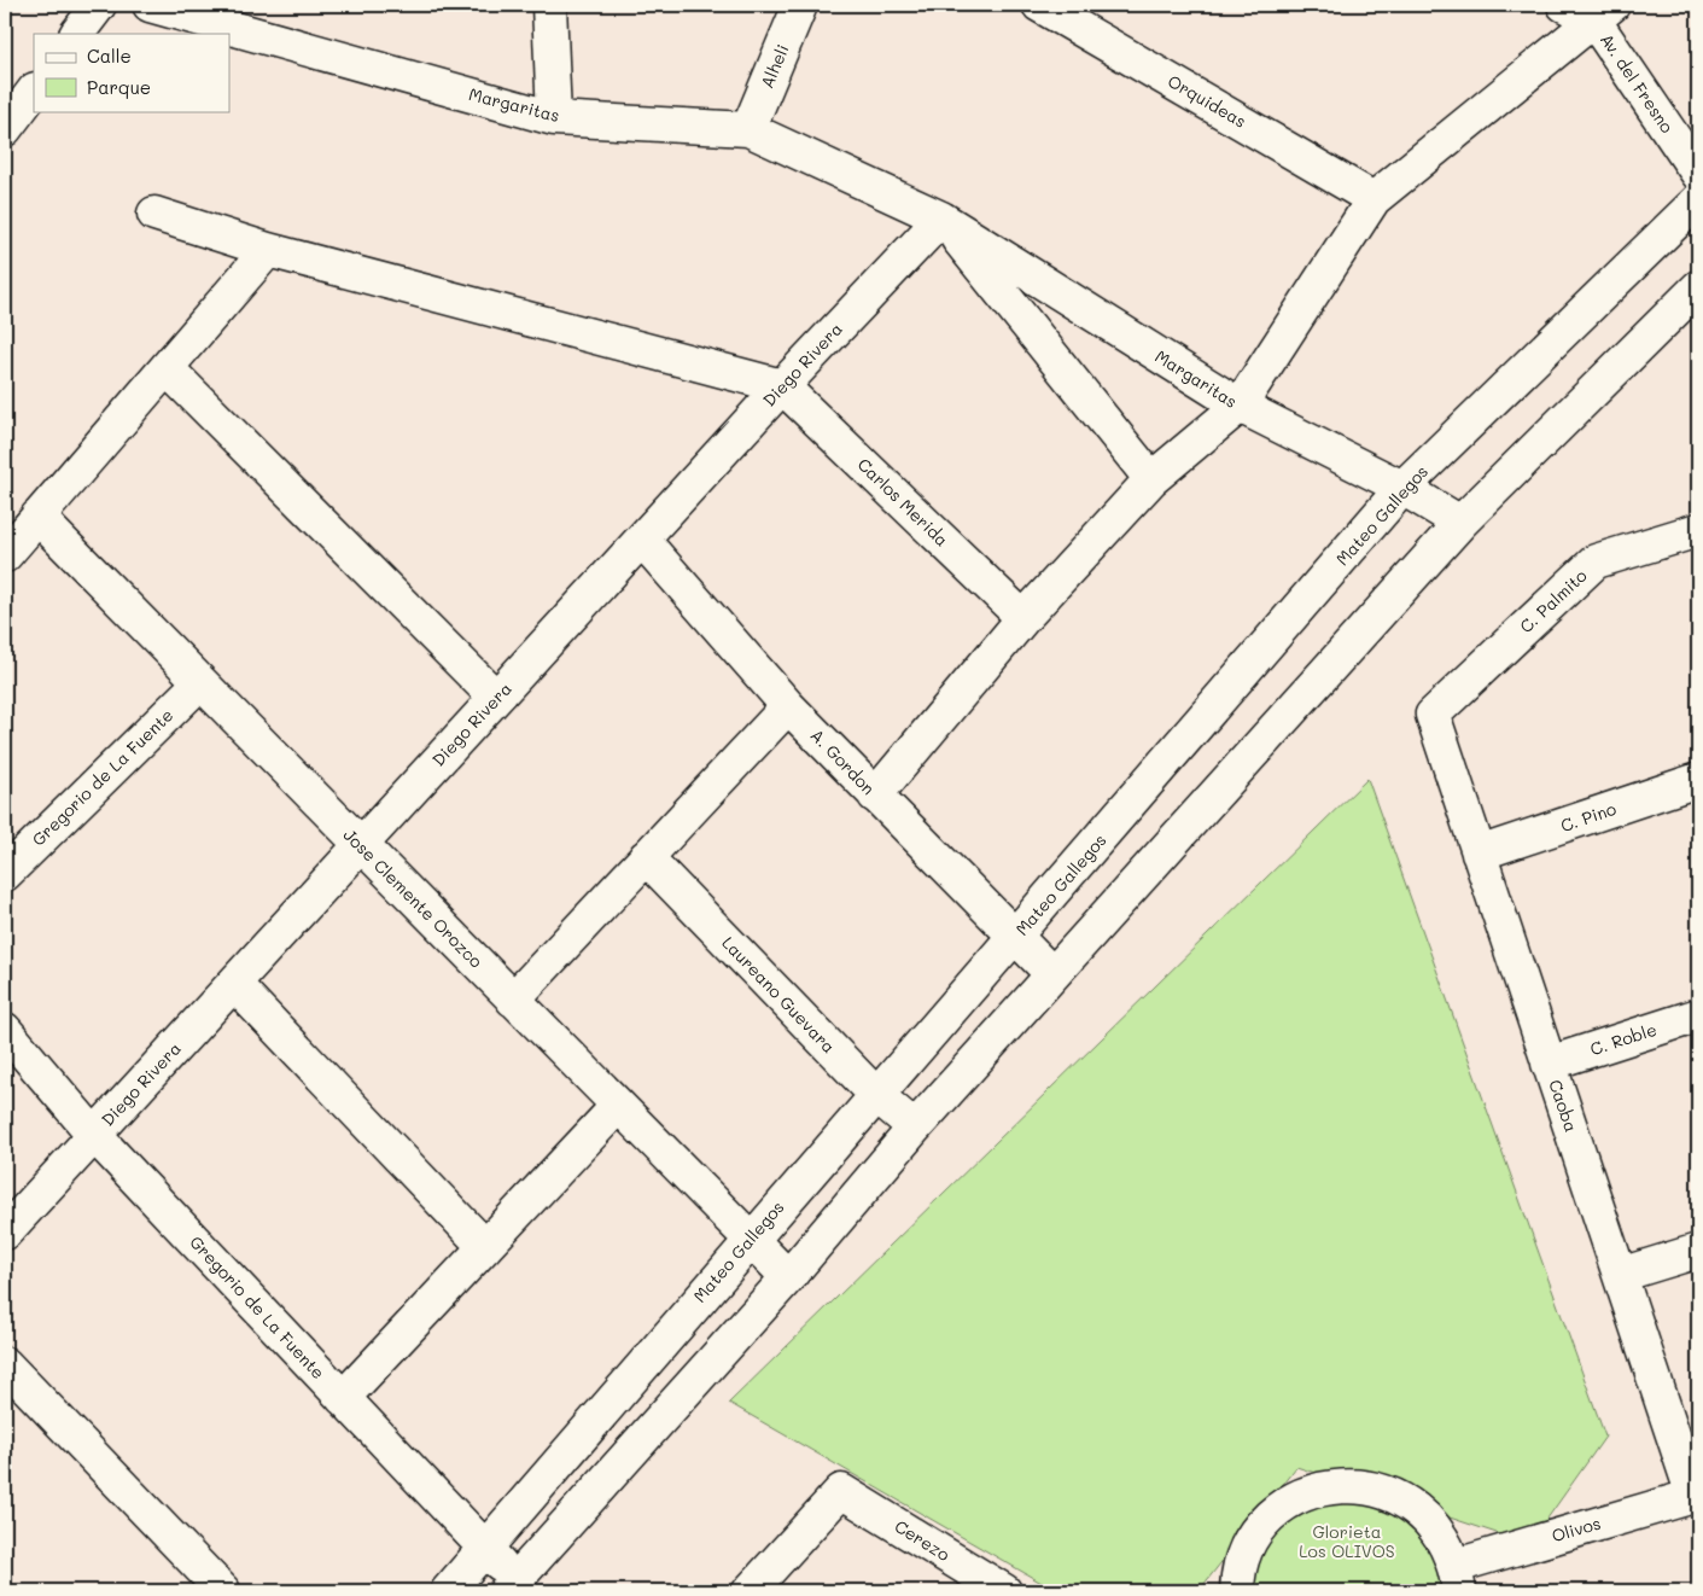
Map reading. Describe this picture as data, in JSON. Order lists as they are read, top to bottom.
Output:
{
  "streets": {
    "street": [
      "Alheli",
      "Av. del Fresno",
      "Orquideas",
      "Margaritas",
      "Diego Rivera",
      "Carlos Merida",
      "Mateo Gallegos",
      "C. Palmito",
      "A. Gordon",
      "Gregorio de La Fuente",
      "C. Pino",
      "Jose Clemente Orozco",
      "Laureano Guevara",
      "C. Roble",
      "Caoba",
      "Olivos",
      "Cerezo"
    ]
  },
  "crossings": [
    ["Alheli", "Margaritas"],
    ["Margaritas", "Diego Rivera"],
    ["Margaritas", "Mateo Gallegos"],
    ["Diego Rivera", "Carlos Merida"],
    ["Diego Rivera", "A. Gordon"],
    ["Diego Rivera", "Gregorio de La Fuente"],
    ["Diego Rivera", "Jose Clemente Orozco"],
    ["Mateo Gallegos", "A. Gordon"],
    ["Mateo Gallegos", "Gregorio de La Fuente"],
    ["Mateo Gallegos", "Jose Clemente Orozco"],
    ["Mateo Gallegos", "Laureano Guevara"],
    ["C. Palmito", "Caoba"],
    ["Gregorio de La Fuente", "Jose Clemente Orozco"],
    ["C. Pino", "Caoba"],
    ["C. Roble", "Caoba"],
    ["Caoba", "Olivos"]
  ],
  "parks": ["Glorieta Los OLIVOS"],
  "legend": ["Calle", "Parque"]
}
